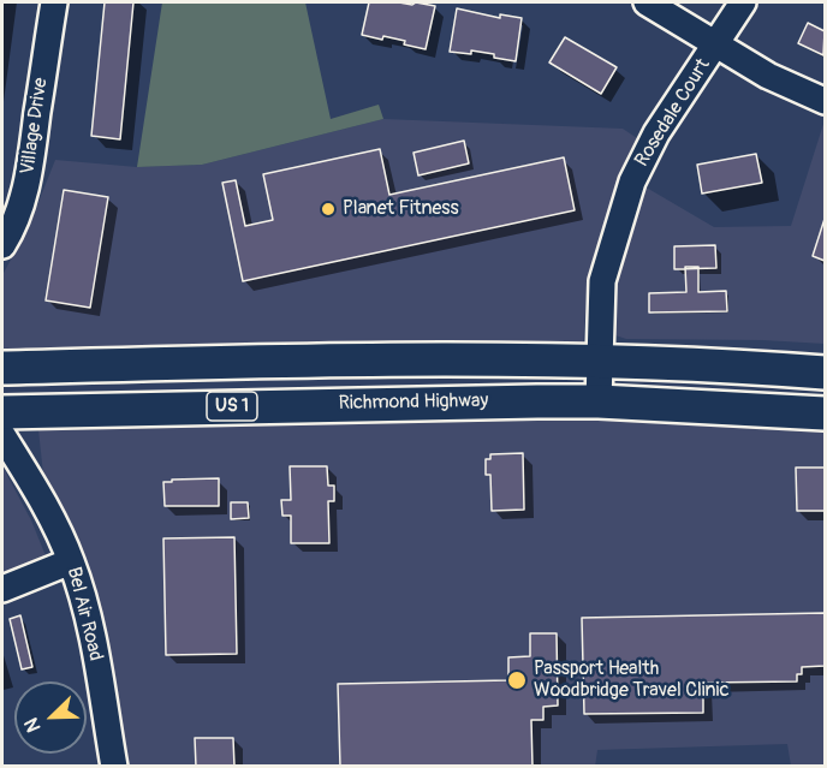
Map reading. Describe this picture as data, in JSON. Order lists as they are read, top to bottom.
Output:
{
  "streets": {
    "main road": ["Richmond Highway", "US 1"],
    "street": ["Rosedale Court", "Village Drive", "Bel Air Road"]
  },
  "crossings": [
    ["Rosedale Court", "Richmond Highway"],
    ["Rosedale Court", "US 1"]
  ],
  "places": ["Planet Fitness", "Passport Health Woodbridge Travel Clinic"],
  "north": "bottom left"
}
